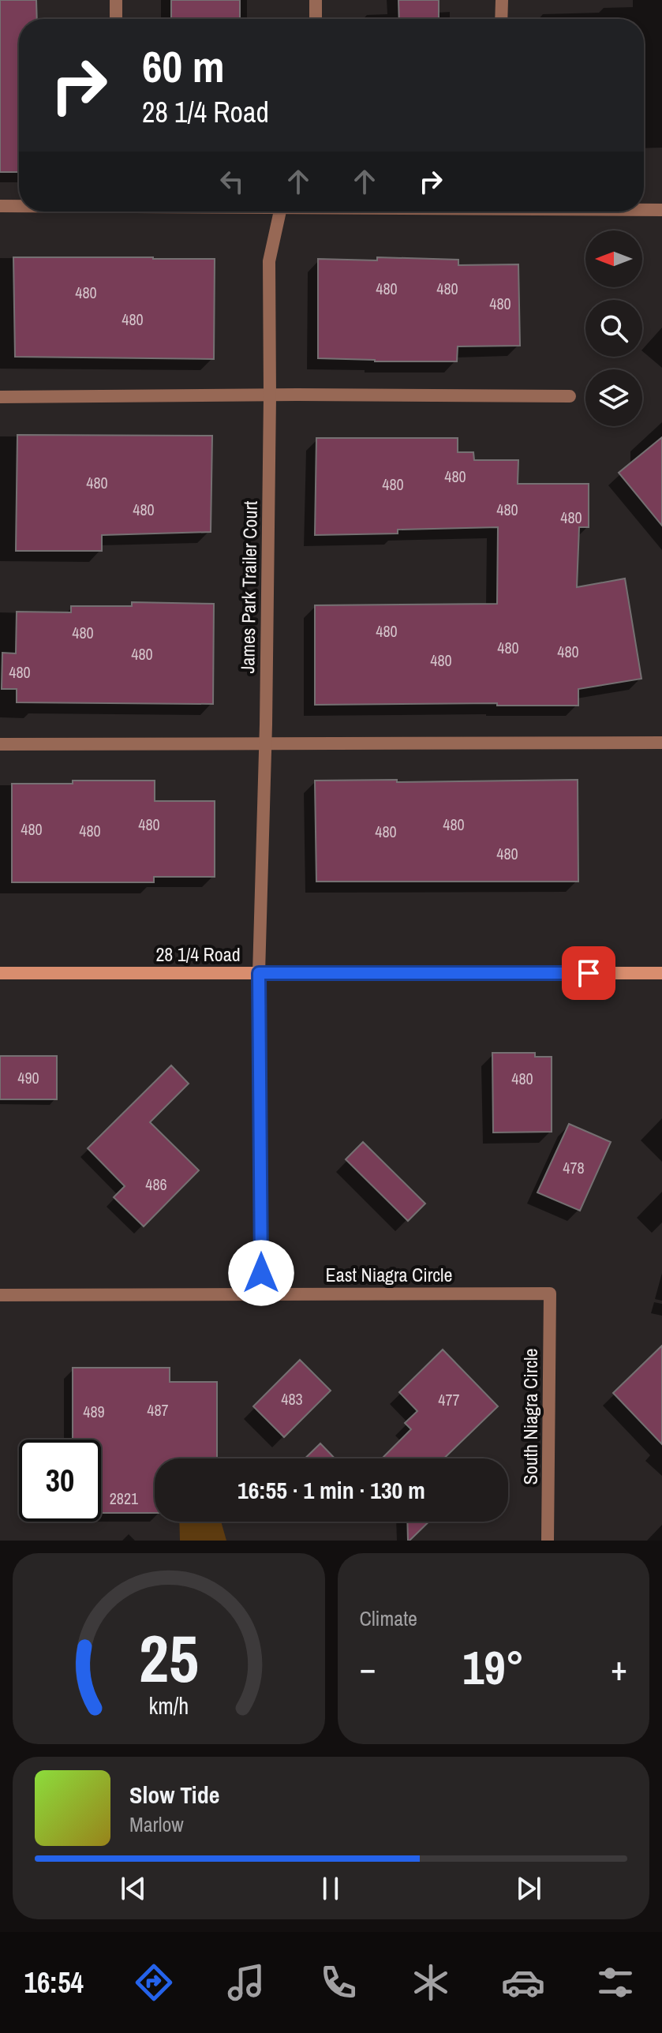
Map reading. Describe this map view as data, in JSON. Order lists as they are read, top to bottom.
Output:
{
  "streets": {
    "street": [
      "James Park Trailer Court",
      "28 1/4 Road",
      "East Niagra Circle",
      "South Niagra Circle"
    ]
  },
  "crossings": [
    ["James Park Trailer Court", "28 1/4 Road"],
    ["James Park Trailer Court", "East Niagra Circle"],
    ["East Niagra Circle", "South Niagra Circle"]
  ],
  "house_numbers": [
    "480",
    "480",
    "480",
    "480",
    "480",
    "480",
    "480",
    "480",
    "480",
    "480",
    "480",
    "480",
    "480",
    "480",
    "480",
    "480",
    "480",
    "480",
    "480",
    "480",
    "480",
    "480",
    "480",
    "480",
    "490",
    "480",
    "478",
    "486",
    "483",
    "477",
    "487",
    "489",
    "2821"
  ],
  "north": "left",
  "page": {
    "turn": ["60 m", "28 1/4 Road"],
    "limit": "30",
    "trip": "16:55 · 1 min · 130 m",
    "tile": "Climate",
    "heat": ["−", "19°", "+"],
    "song": ["Slow Tide", "Marlow"],
    "tabs": "16:54",
    "gauge": ["25", "km/h"]
  }
}
